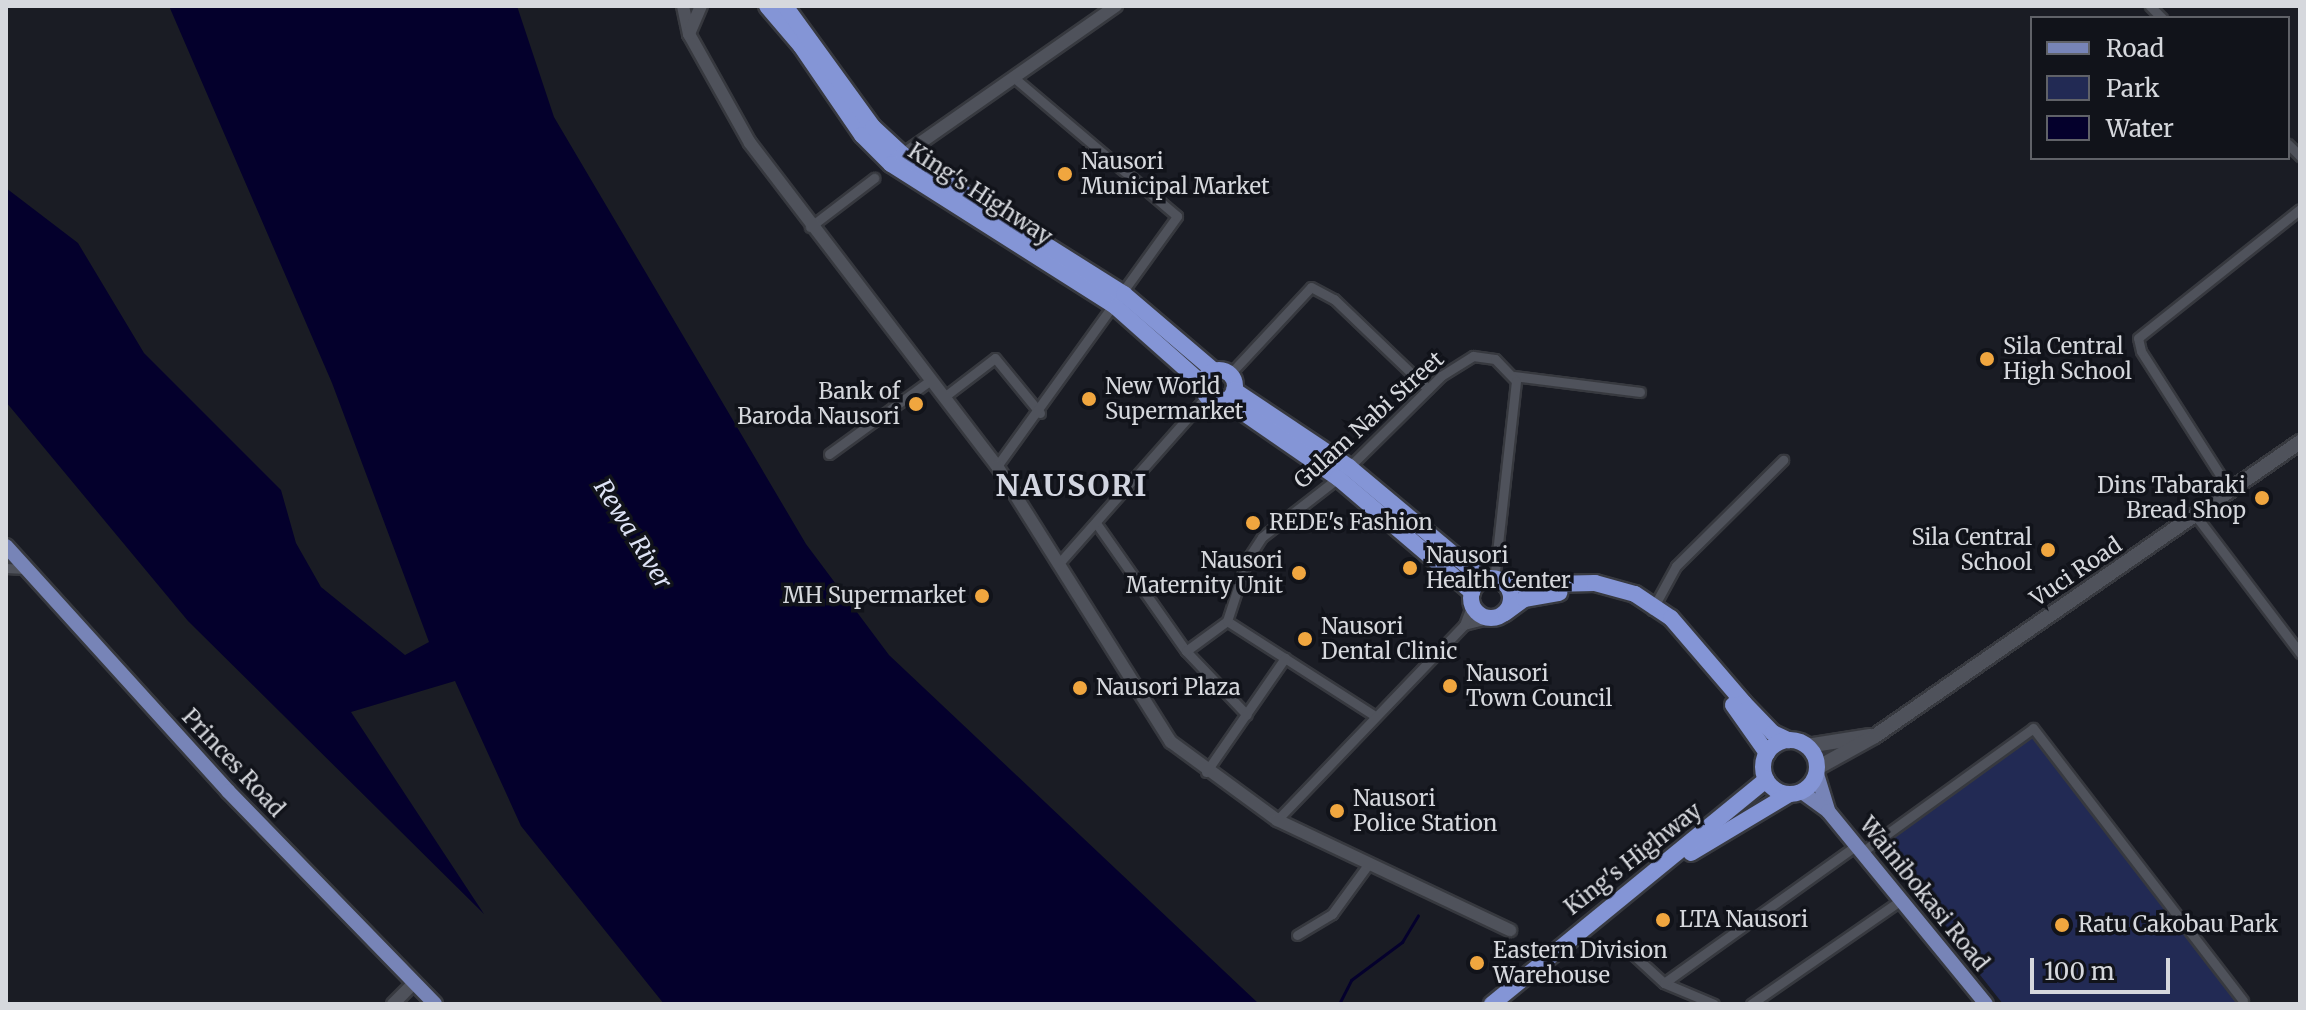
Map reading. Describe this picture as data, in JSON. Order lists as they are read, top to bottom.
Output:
{
  "streets": {
    "highway": ["King's Highway"],
    "main road": ["Vuci Road", "Princes Road", "Wainibokasi Road"],
    "street": ["Gulam Nabi Street"]
  },
  "crossings": [
    ["King's Highway", "Gulam Nabi Street"],
    ["King's Highway", "Vuci Road"],
    ["King's Highway", "Wainibokasi Road"],
    ["Vuci Road", "Wainibokasi Road"]
  ],
  "districts": ["NAUSORI"],
  "water": ["Rewa River"],
  "places": [
    "Nausori Municipal Market",
    "Sila Central High School",
    "New World Supermarket",
    "Bank of Baroda Nausori",
    "Dins Tabaraki Bread Shop",
    "REDE's Fashion",
    "Sila Central School",
    "Nausori Health Center",
    "Nausori Maternity Unit",
    "MH Supermarket",
    "Nausori Dental Clinic",
    "Nausori Town Council",
    "Nausori Plaza",
    "Nausori Police Station",
    "LTA Nausori",
    "Ratu Cakobau Park",
    "Eastern Division Warehouse"
  ],
  "legend": ["Road", "Park", "Water"],
  "scale_bar": "100 m"
}
